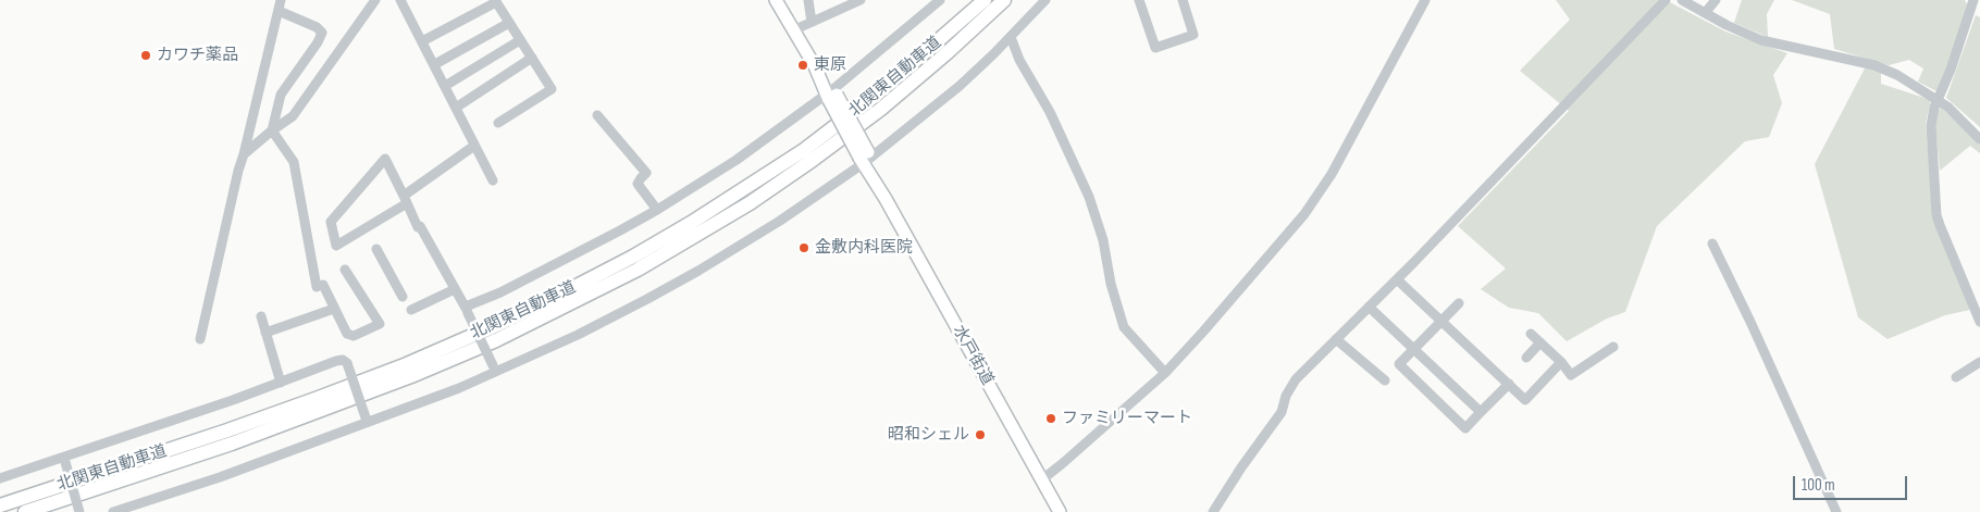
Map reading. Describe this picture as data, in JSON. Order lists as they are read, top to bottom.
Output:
{
  "streets": {
    "highway": ["北関東自動車道"],
    "main road": ["水戸街道"]
  },
  "places": [
    "カワチ薬品",
    "東原",
    "金敷内科医院",
    "ファミリーマート",
    "昭和シェル"
  ],
  "scale_bar": "100 m"
}
